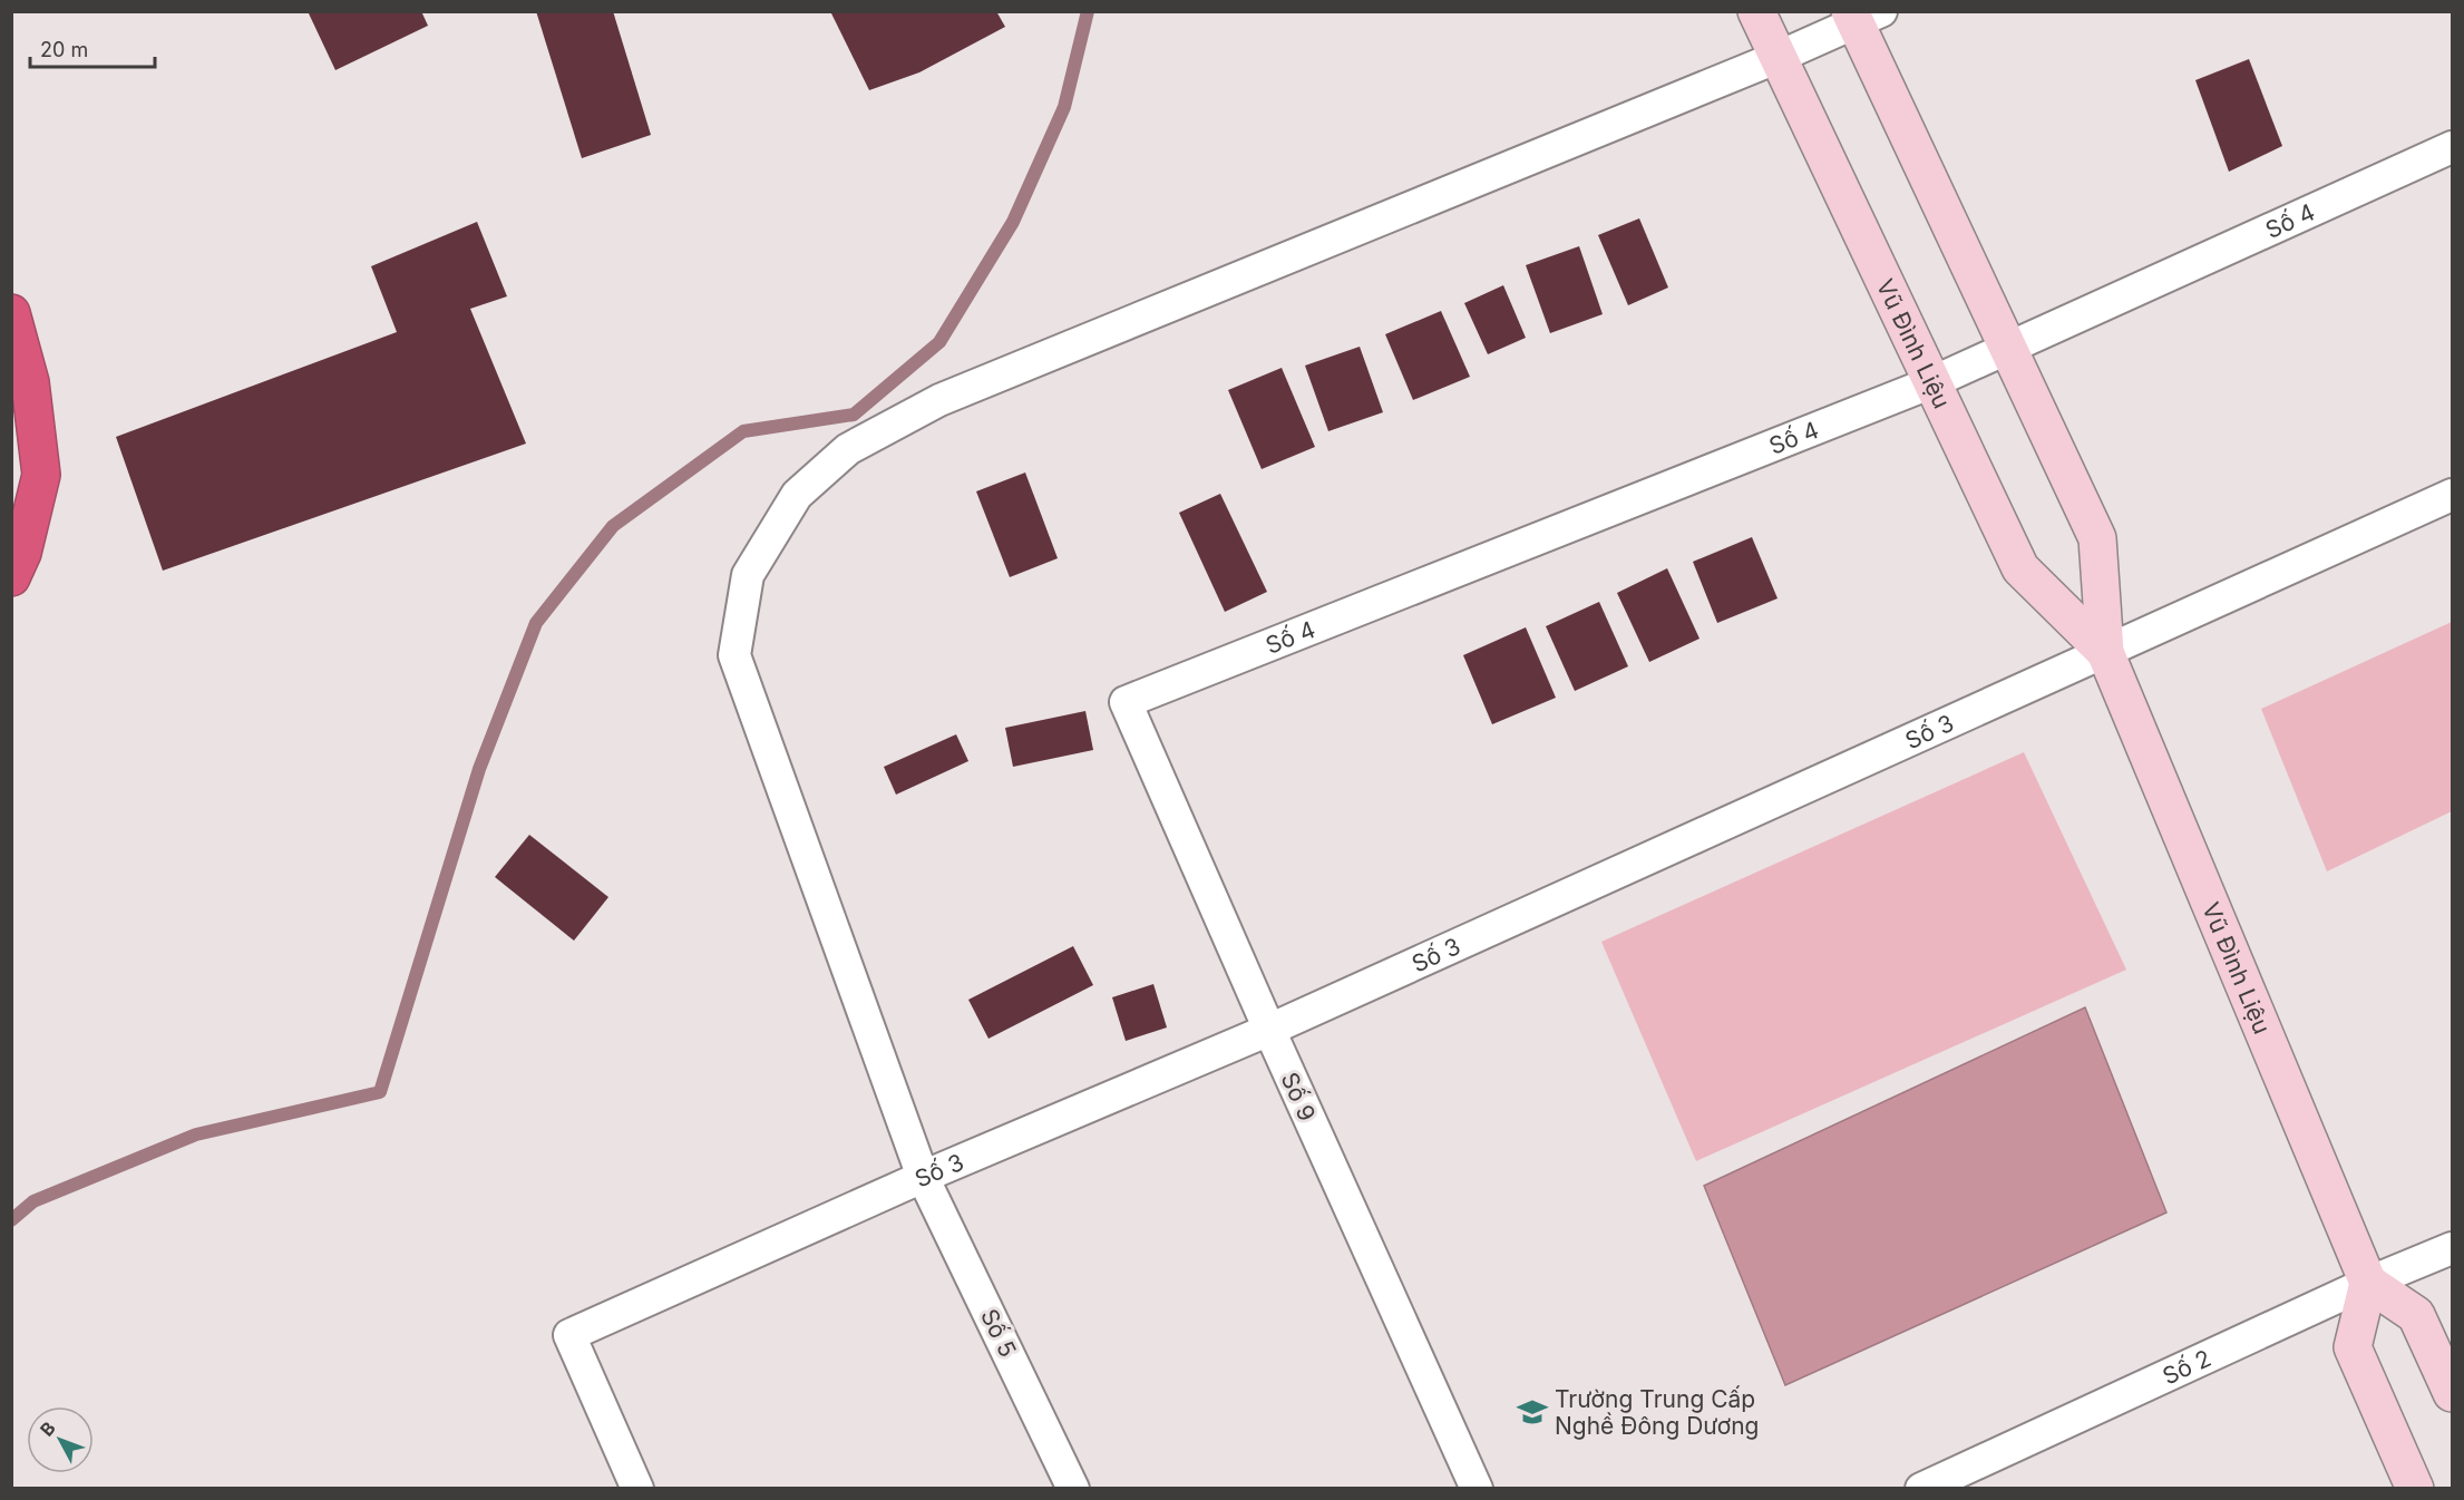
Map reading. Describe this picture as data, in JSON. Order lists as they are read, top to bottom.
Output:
{
  "streets": {
    "street": [
      "Số 4",
      "Vũ Đình Liệu",
      "Số 3",
      "Số 9",
      "Số 5",
      "Số 2"
    ]
  },
  "crossings": [
    ["Số 4", "Vũ Đình Liệu"],
    ["Số 4", "Số 9"],
    ["Vũ Đình Liệu", "Số 3"],
    ["Vũ Đình Liệu", "Số 5"],
    ["Vũ Đình Liệu", "Số 2"],
    ["Số 3", "Số 9"],
    ["Số 3", "Số 5"]
  ],
  "places": {
    "school or university": ["Trường Trung Cấp Nghề Đông Dương"]
  },
  "scale_bar": "20 m",
  "north": "top left"
}
